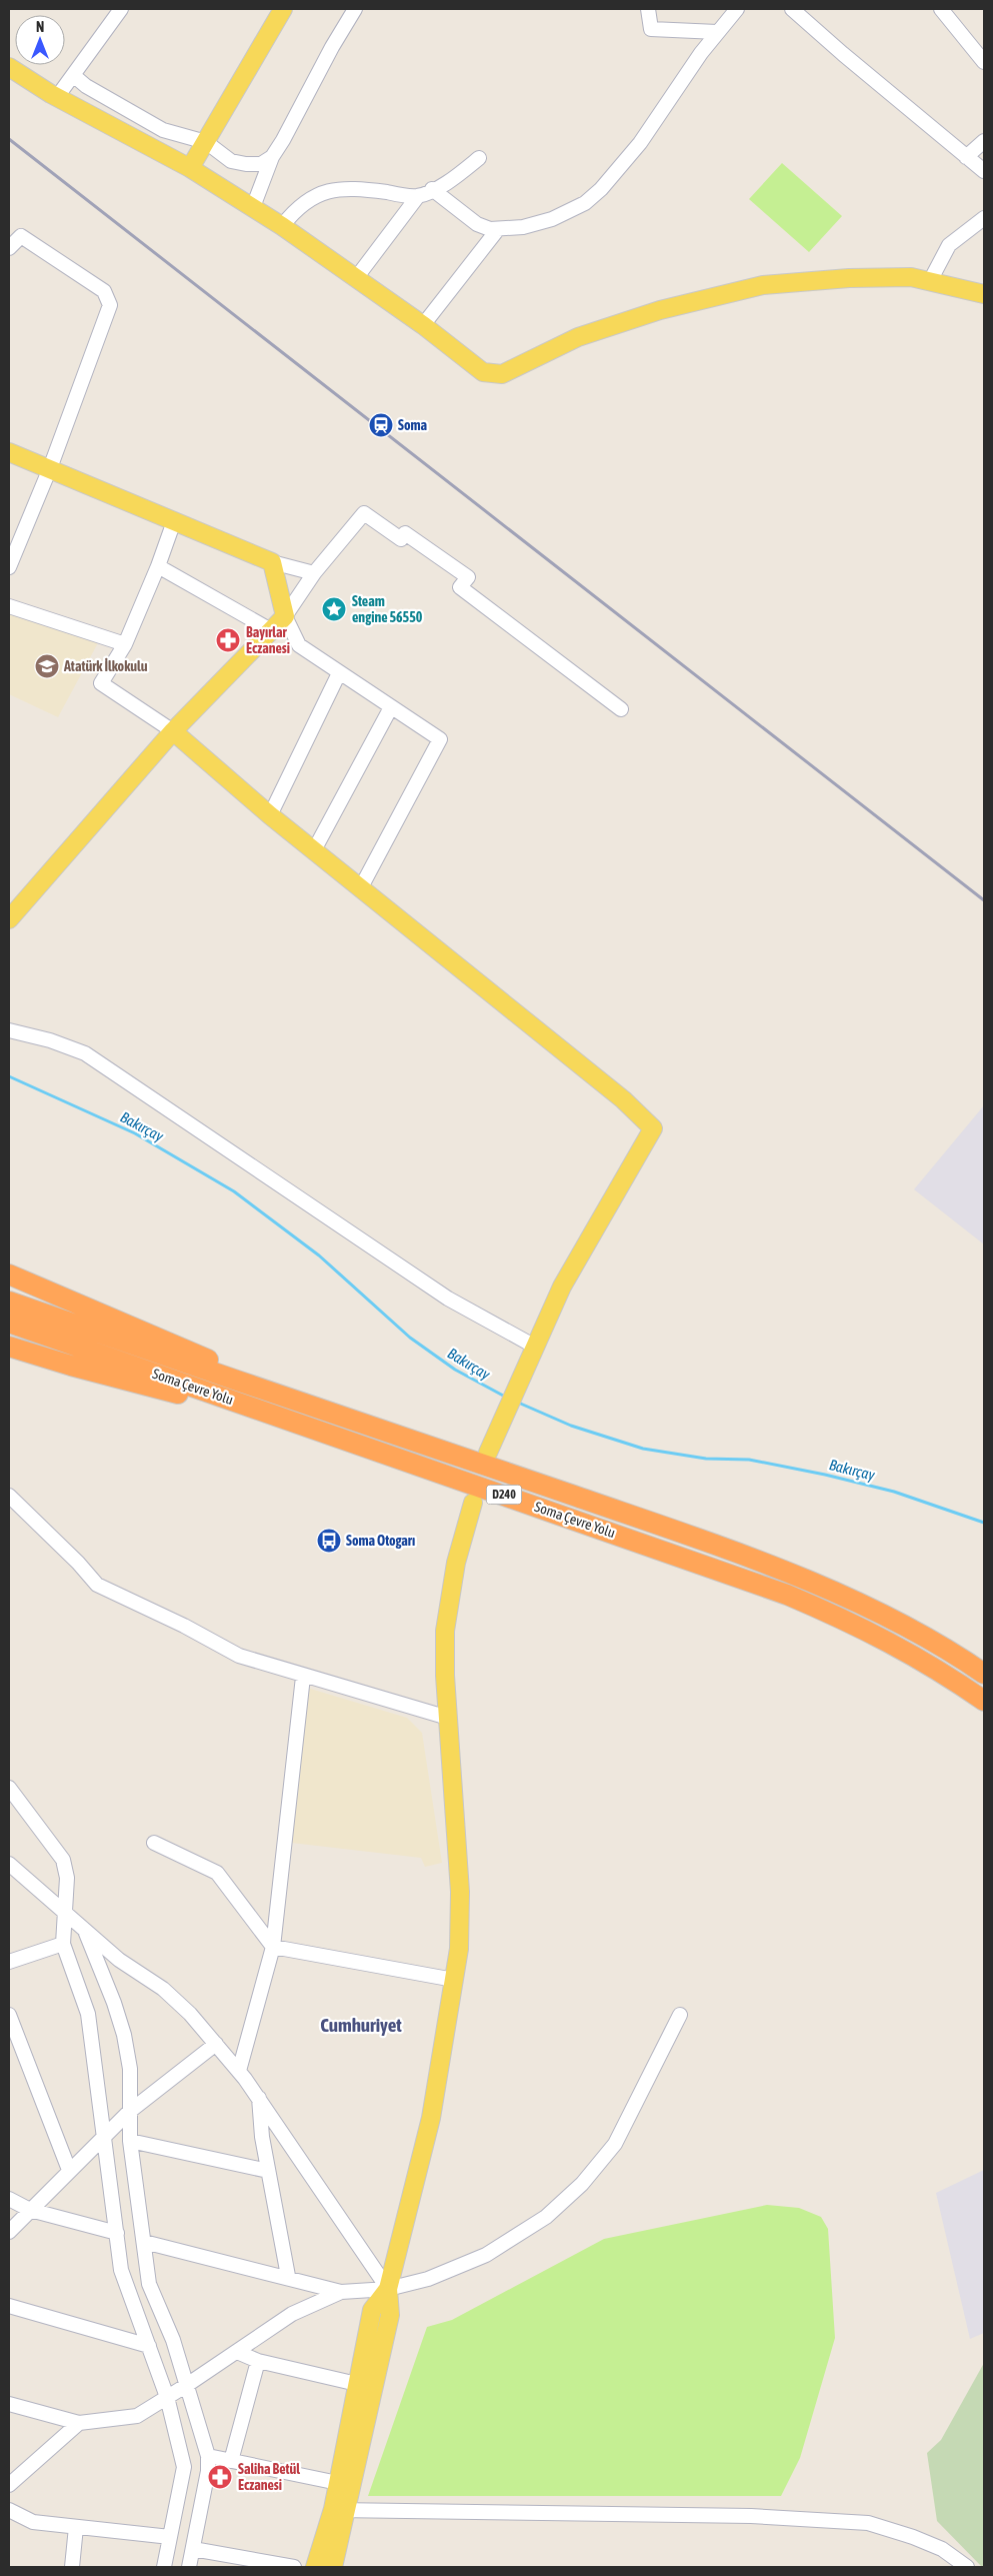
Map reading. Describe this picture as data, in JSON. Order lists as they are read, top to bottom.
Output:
{
  "streets": {
    "highway": ["Soma Çevre Yolu", "D240"]
  },
  "districts": ["Cumhuriyet"],
  "water": ["Bakırçay"],
  "places": {
    "station": ["Soma"],
    "place": ["Steam engine 56550"],
    "pharmacy": ["Bayırlar Eczanesi", "Saliha Betül Eczanesi"],
    "school or university": ["Atatürk İlkokulu"],
    "bus stop": ["Soma Otogarı"]
  },
  "north": "top"
}
